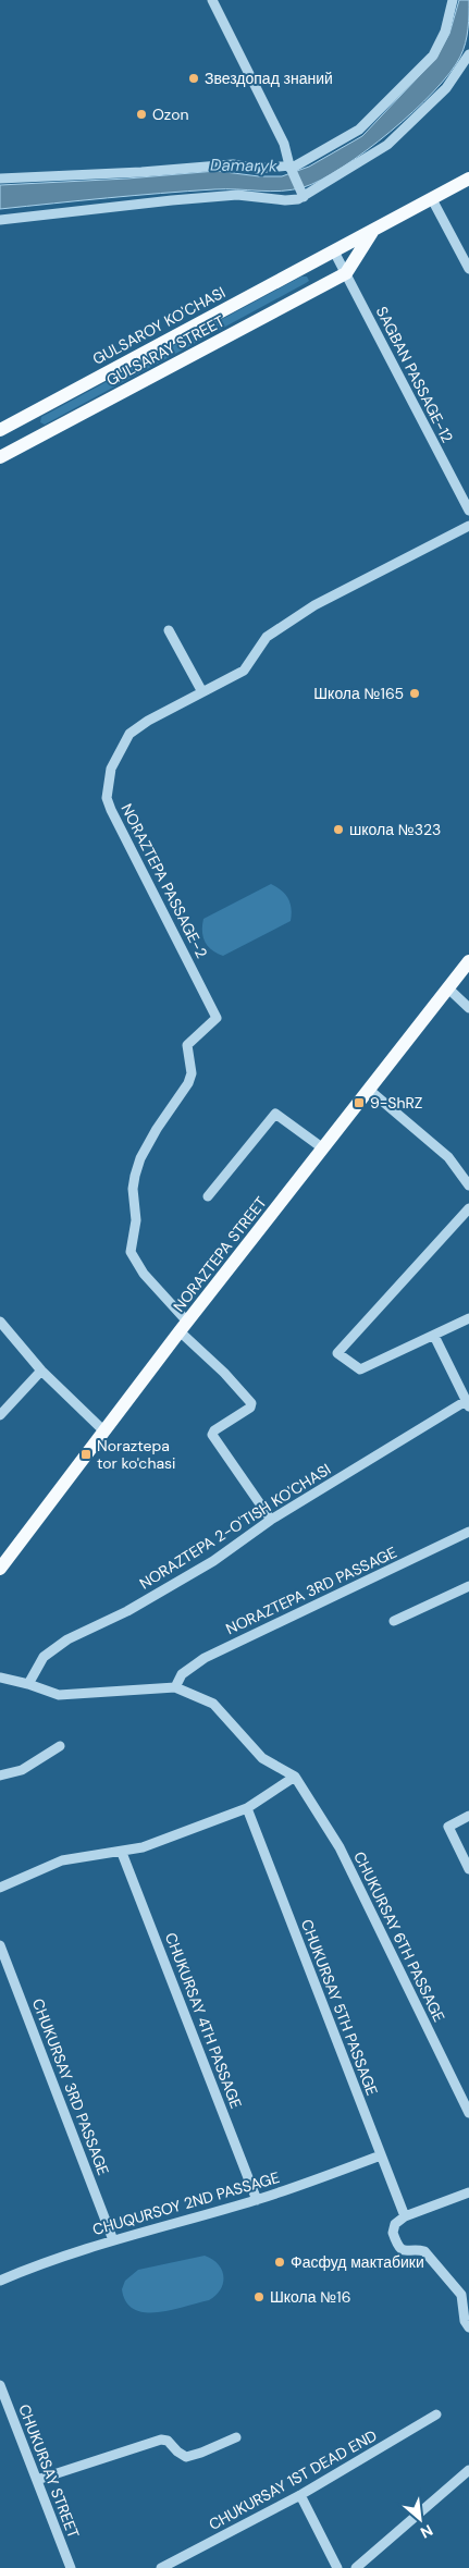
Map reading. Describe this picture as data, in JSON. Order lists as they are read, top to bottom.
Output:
{
  "streets": {
    "main road": ["GULSAROY KO'CHASI", "GULSARAY STREET", "NORAZTEPA STREET"],
    "street": [
      "SAGBAN PASSAGE-12",
      "NORAZTEPA PASSAGE-2",
      "NORAZTEPA 2-O'TISH KO'CHASI",
      "NORAZTEPA 3RD PASSAGE",
      "CHUKURSAY 6TH PASSAGE",
      "CHUKURSAY 5TH PASSAGE",
      "CHUKURSAY 4TH PASSAGE",
      "CHUKURSAY 3RD PASSAGE",
      "CHUQURSOY 2ND PASSAGE",
      "CHUKURSAY STREET",
      "CHUKURSAY 1ST DEAD END"
    ]
  },
  "crossings": [
    ["GULSAROY KO'CHASI", "SAGBAN PASSAGE-12"],
    ["GULSARAY STREET", "SAGBAN PASSAGE-12"],
    ["NORAZTEPA PASSAGE-2", "NORAZTEPA STREET"],
    ["CHUKURSAY 5TH PASSAGE", "CHUQURSOY 2ND PASSAGE"],
    ["CHUKURSAY 4TH PASSAGE", "CHUQURSOY 2ND PASSAGE"],
    ["CHUKURSAY 3RD PASSAGE", "CHUQURSOY 2ND PASSAGE"]
  ],
  "water": ["Damaryk"],
  "places": {
    "other": [
      "Звездопад знаний",
      "Ozon",
      "Школа №165",
      "школа №323",
      "Фасфуд мактабики",
      "Школа №16"
    ],
    "transit": ["9-ShRZ", "Noraztepa tor ko'chasi"]
  },
  "north": "bottom right"
}
